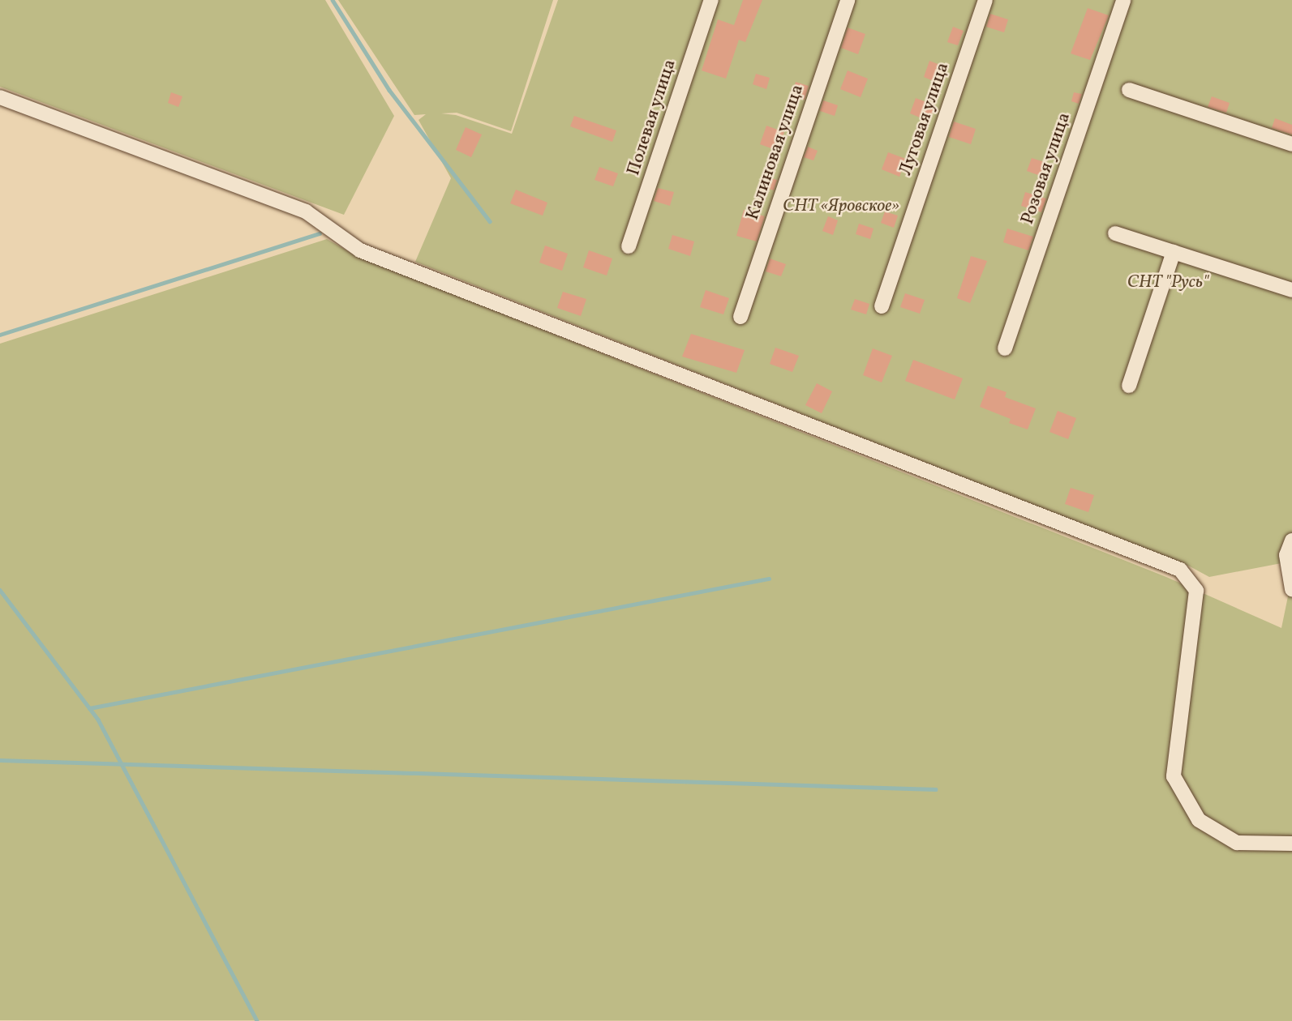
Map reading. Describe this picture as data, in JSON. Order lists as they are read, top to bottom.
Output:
{
  "streets": {
    "street": [
      "Полевая улица",
      "Луговая улица",
      "Калиновая улица",
      "Розовая улица"
    ]
  },
  "parks": ["СНТ «Яровское»", "СНТ \"Русь\""]
}
